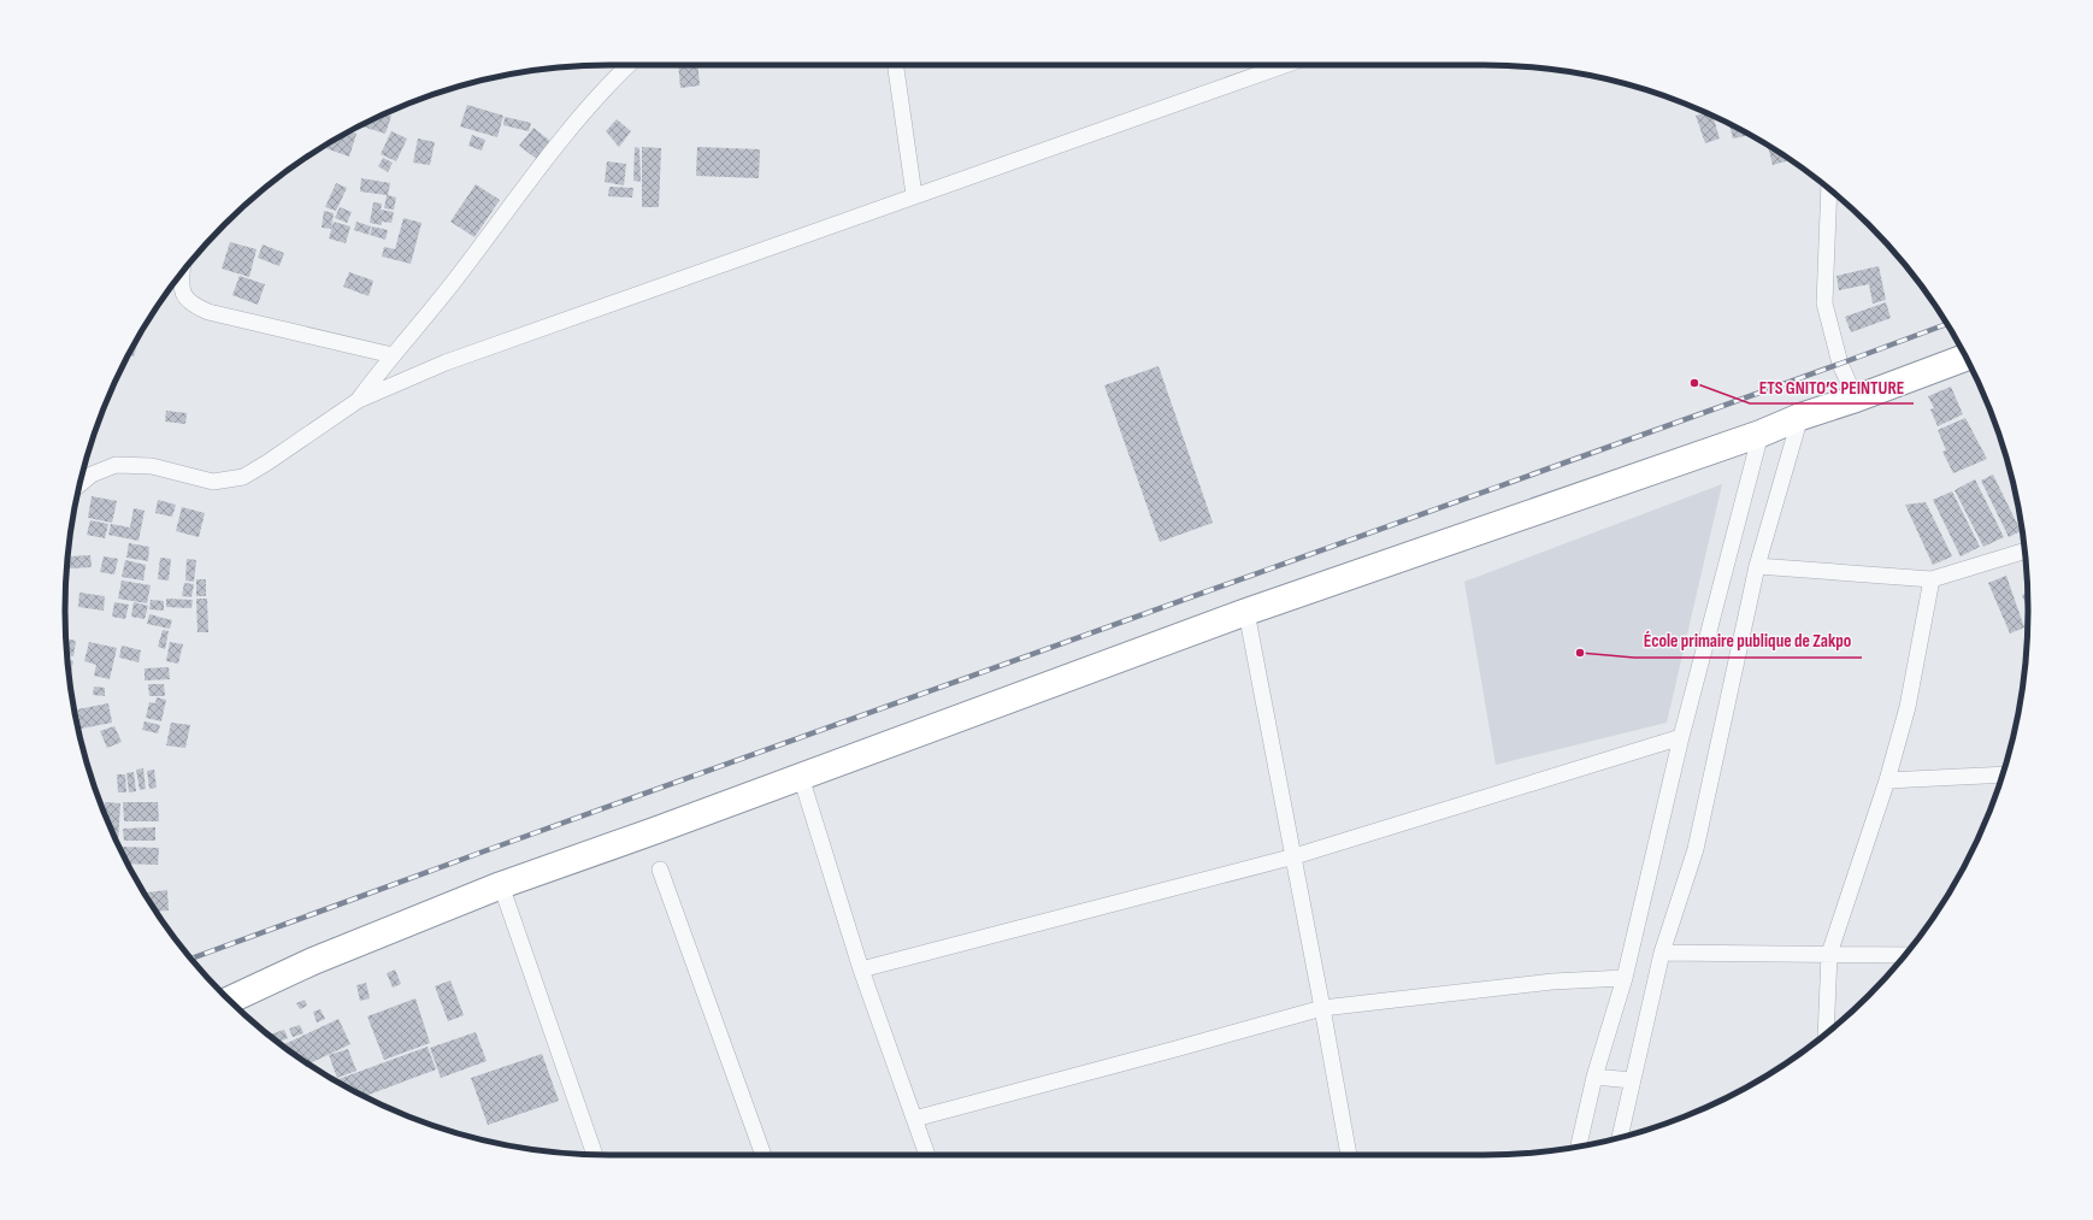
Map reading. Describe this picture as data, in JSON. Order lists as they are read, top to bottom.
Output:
{
  "places": ["ETS GNITO’S PEINTURE", "École primaire publique de Zakpo"]
}
